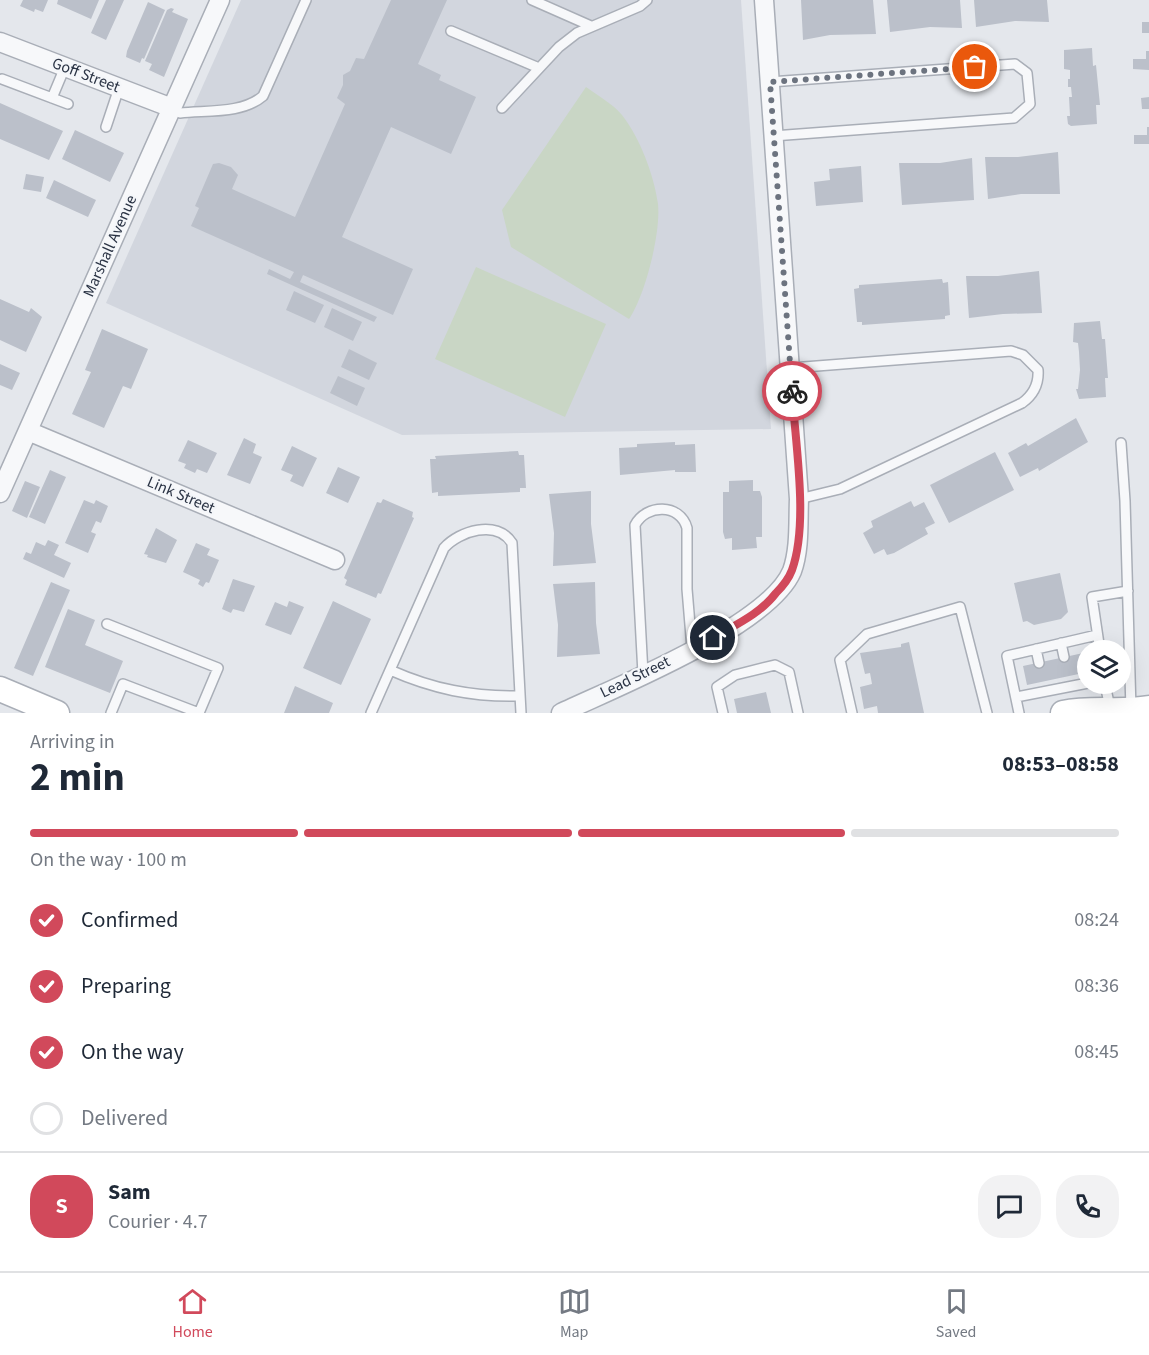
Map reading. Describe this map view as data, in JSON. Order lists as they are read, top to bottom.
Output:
{
  "streets": {
    "street": [
      "Goff Street",
      "Marshall Avenue",
      "Link Street",
      "Lead Street"
    ]
  },
  "crossings": [
    ["Goff Street", "Marshall Avenue"],
    ["Marshall Avenue", "Link Street"]
  ],
  "page": {
    "heading": ["2 min", "Arriving in", "08:53–08:58"],
    "panel": ["Sam", "Courier · 4.7"],
    "bar": "On the way · 100 m",
    "list": [
      ["Confirmed", "08:24"],
      ["Preparing", "08:36"],
      ["On the way", "08:45"],
      "Delivered"
    ],
    "round": "S",
    "tabs": ["Home", "Map", "Saved"]
  }
}
